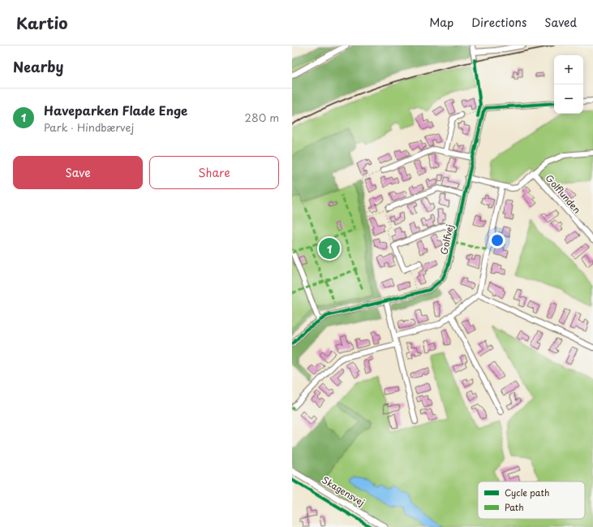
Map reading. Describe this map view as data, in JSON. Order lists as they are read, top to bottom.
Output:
{
  "streets": {
    "main road": ["Skagensvej"],
    "street": ["Golflunden", "Golfvej"]
  },
  "legend": ["Cycle path", "Path"],
  "page": {
    "header": "Kartio",
    "nav": ["Map", "Directions", "Saved"],
    "heading": "Nearby",
    "map_buttons": ["+", "−"],
    "list": [
      {
        "mark": "1",
        "name": "Haveparken Flade Enge",
        "note": "Park · Hindbærvej",
        "value": "280 m"
      }
    ],
    "buttons": ["Save", "Share"],
    "pins": "1"
  }
}
